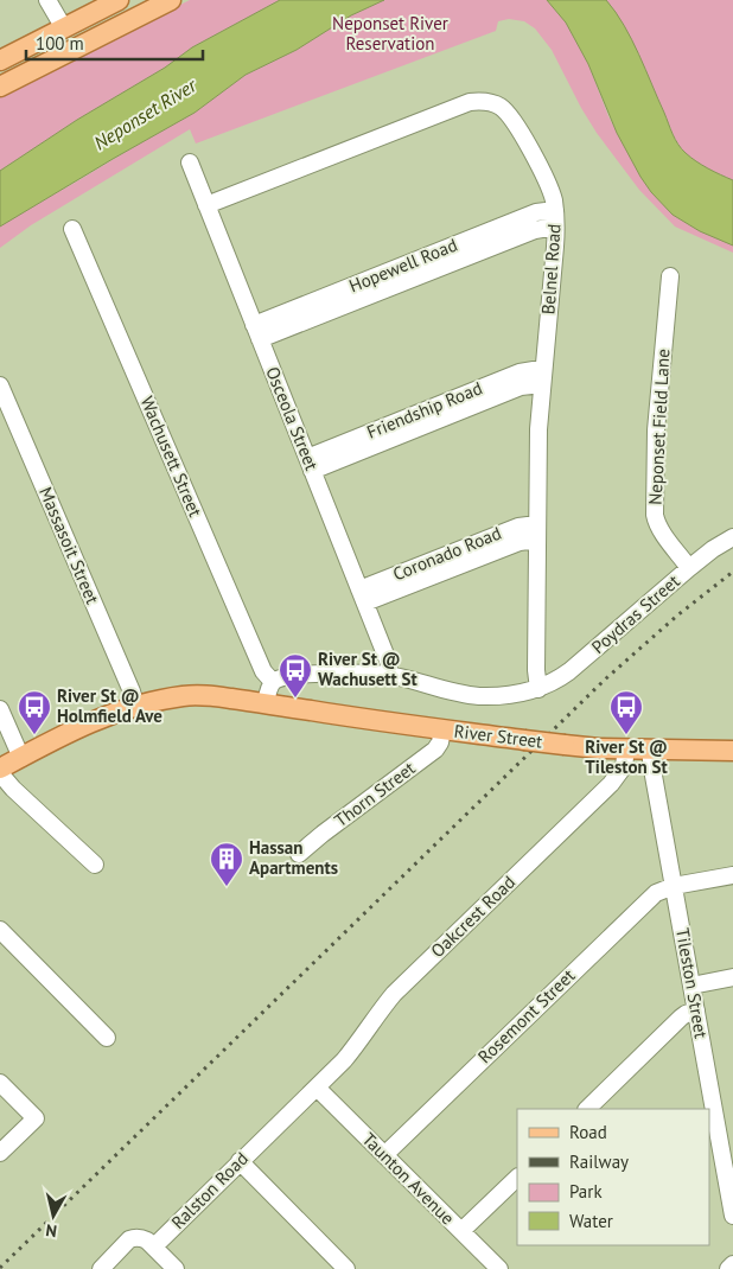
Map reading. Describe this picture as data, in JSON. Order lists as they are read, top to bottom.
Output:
{
  "streets": {
    "main road": ["River Street"],
    "street": [
      "Hopewell Road",
      "Belnel Road",
      "Friendship Road",
      "Osceola Street",
      "Neponset Field Lane",
      "Wachusett Street",
      "Massasoit Street",
      "Coronado Road",
      "Poydras Street",
      "Thorn Street",
      "Oakcrest Road",
      "Tileston Street",
      "Rosemont Street",
      "Taunton Avenue",
      "Ralston Road"
    ]
  },
  "crossings": [
    ["Hopewell Road", "Belnel Road"],
    ["Hopewell Road", "Osceola Street"],
    ["Belnel Road", "Friendship Road"],
    ["Belnel Road", "Osceola Street"],
    ["Belnel Road", "Coronado Road"],
    ["Belnel Road", "Poydras Street"],
    ["Friendship Road", "Osceola Street"],
    ["Osceola Street", "Coronado Road"],
    ["Neponset Field Lane", "Poydras Street"],
    ["Massasoit Street", "River Street"],
    ["River Street", "Thorn Street"],
    ["River Street", "Oakcrest Road"],
    ["River Street", "Tileston Street"],
    ["Oakcrest Road", "Taunton Avenue"],
    ["Oakcrest Road", "Ralston Road"],
    ["Tileston Street", "Rosemont Street"],
    ["Rosemont Street", "Taunton Avenue"],
    ["Taunton Avenue", "Ralston Road"]
  ],
  "water": ["Neponset River"],
  "parks": ["Neponset River Reservation"],
  "places": {
    "bus stop": ["River St @ Wachusett St", "River St @ Holmfield Ave", "River St @ Tileston St"],
    "building": ["Hassan Apartments"]
  },
  "legend": [
    "Road",
    "Railway",
    "Park",
    "Water"
  ],
  "scale_bar": "100 m",
  "north": "bottom"
}
